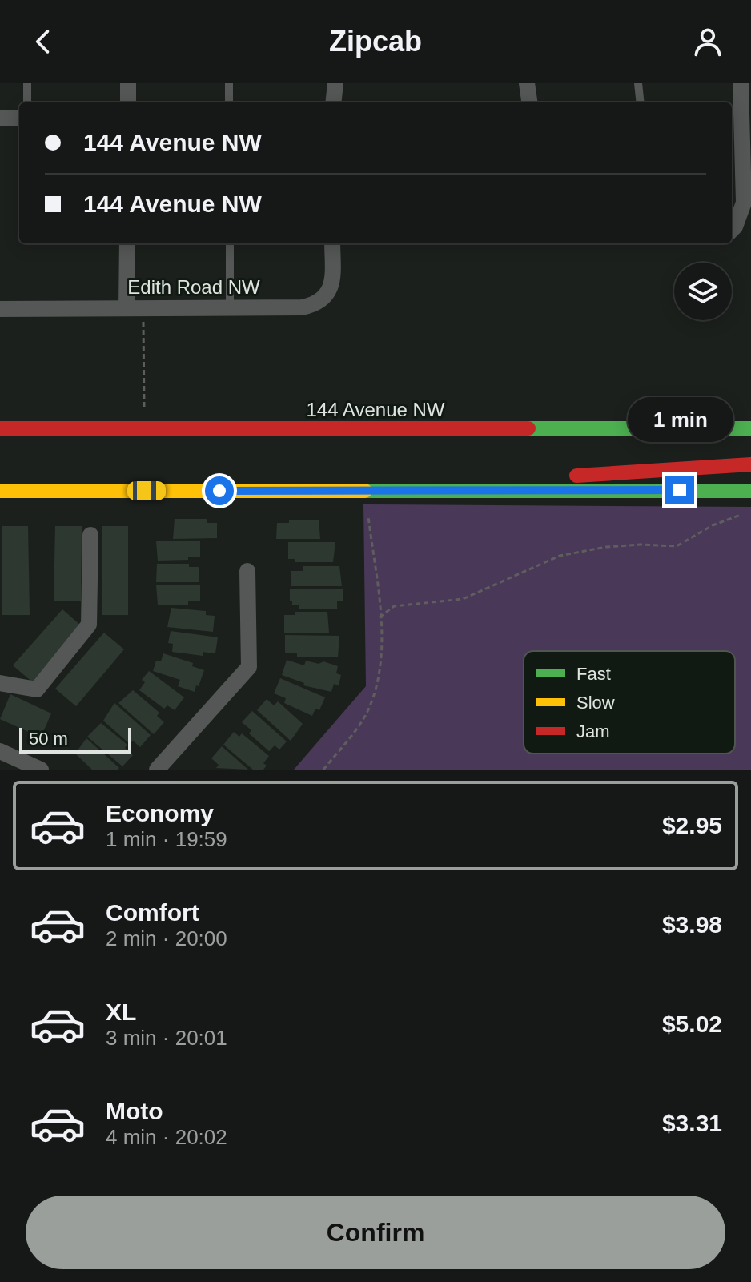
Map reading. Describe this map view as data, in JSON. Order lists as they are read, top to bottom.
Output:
{
  "streets": {
    "main road": ["144 Avenue NW"],
    "street": ["Edith Road NW"]
  },
  "legend": ["Fast", "Slow", "Jam"],
  "scale_bar": "50 m",
  "page": {
    "header": "Zipcab",
    "banner": ["144 Avenue NW", "144 Avenue NW"],
    "bubble": "1 min",
    "scale": "50 m",
    "list": [
      {
        "name": "Economy",
        "note": "1 min · 19:59",
        "value": "$2.95"
      },
      {
        "name": "Comfort",
        "note": "2 min · 20:00",
        "value": "$3.98"
      },
      {
        "name": "XL",
        "note": "3 min · 20:01",
        "value": "$5.02"
      },
      {
        "name": "Moto",
        "note": "4 min · 20:02",
        "value": "$3.31"
      }
    ],
    "buttons": "Confirm"
  }
}
